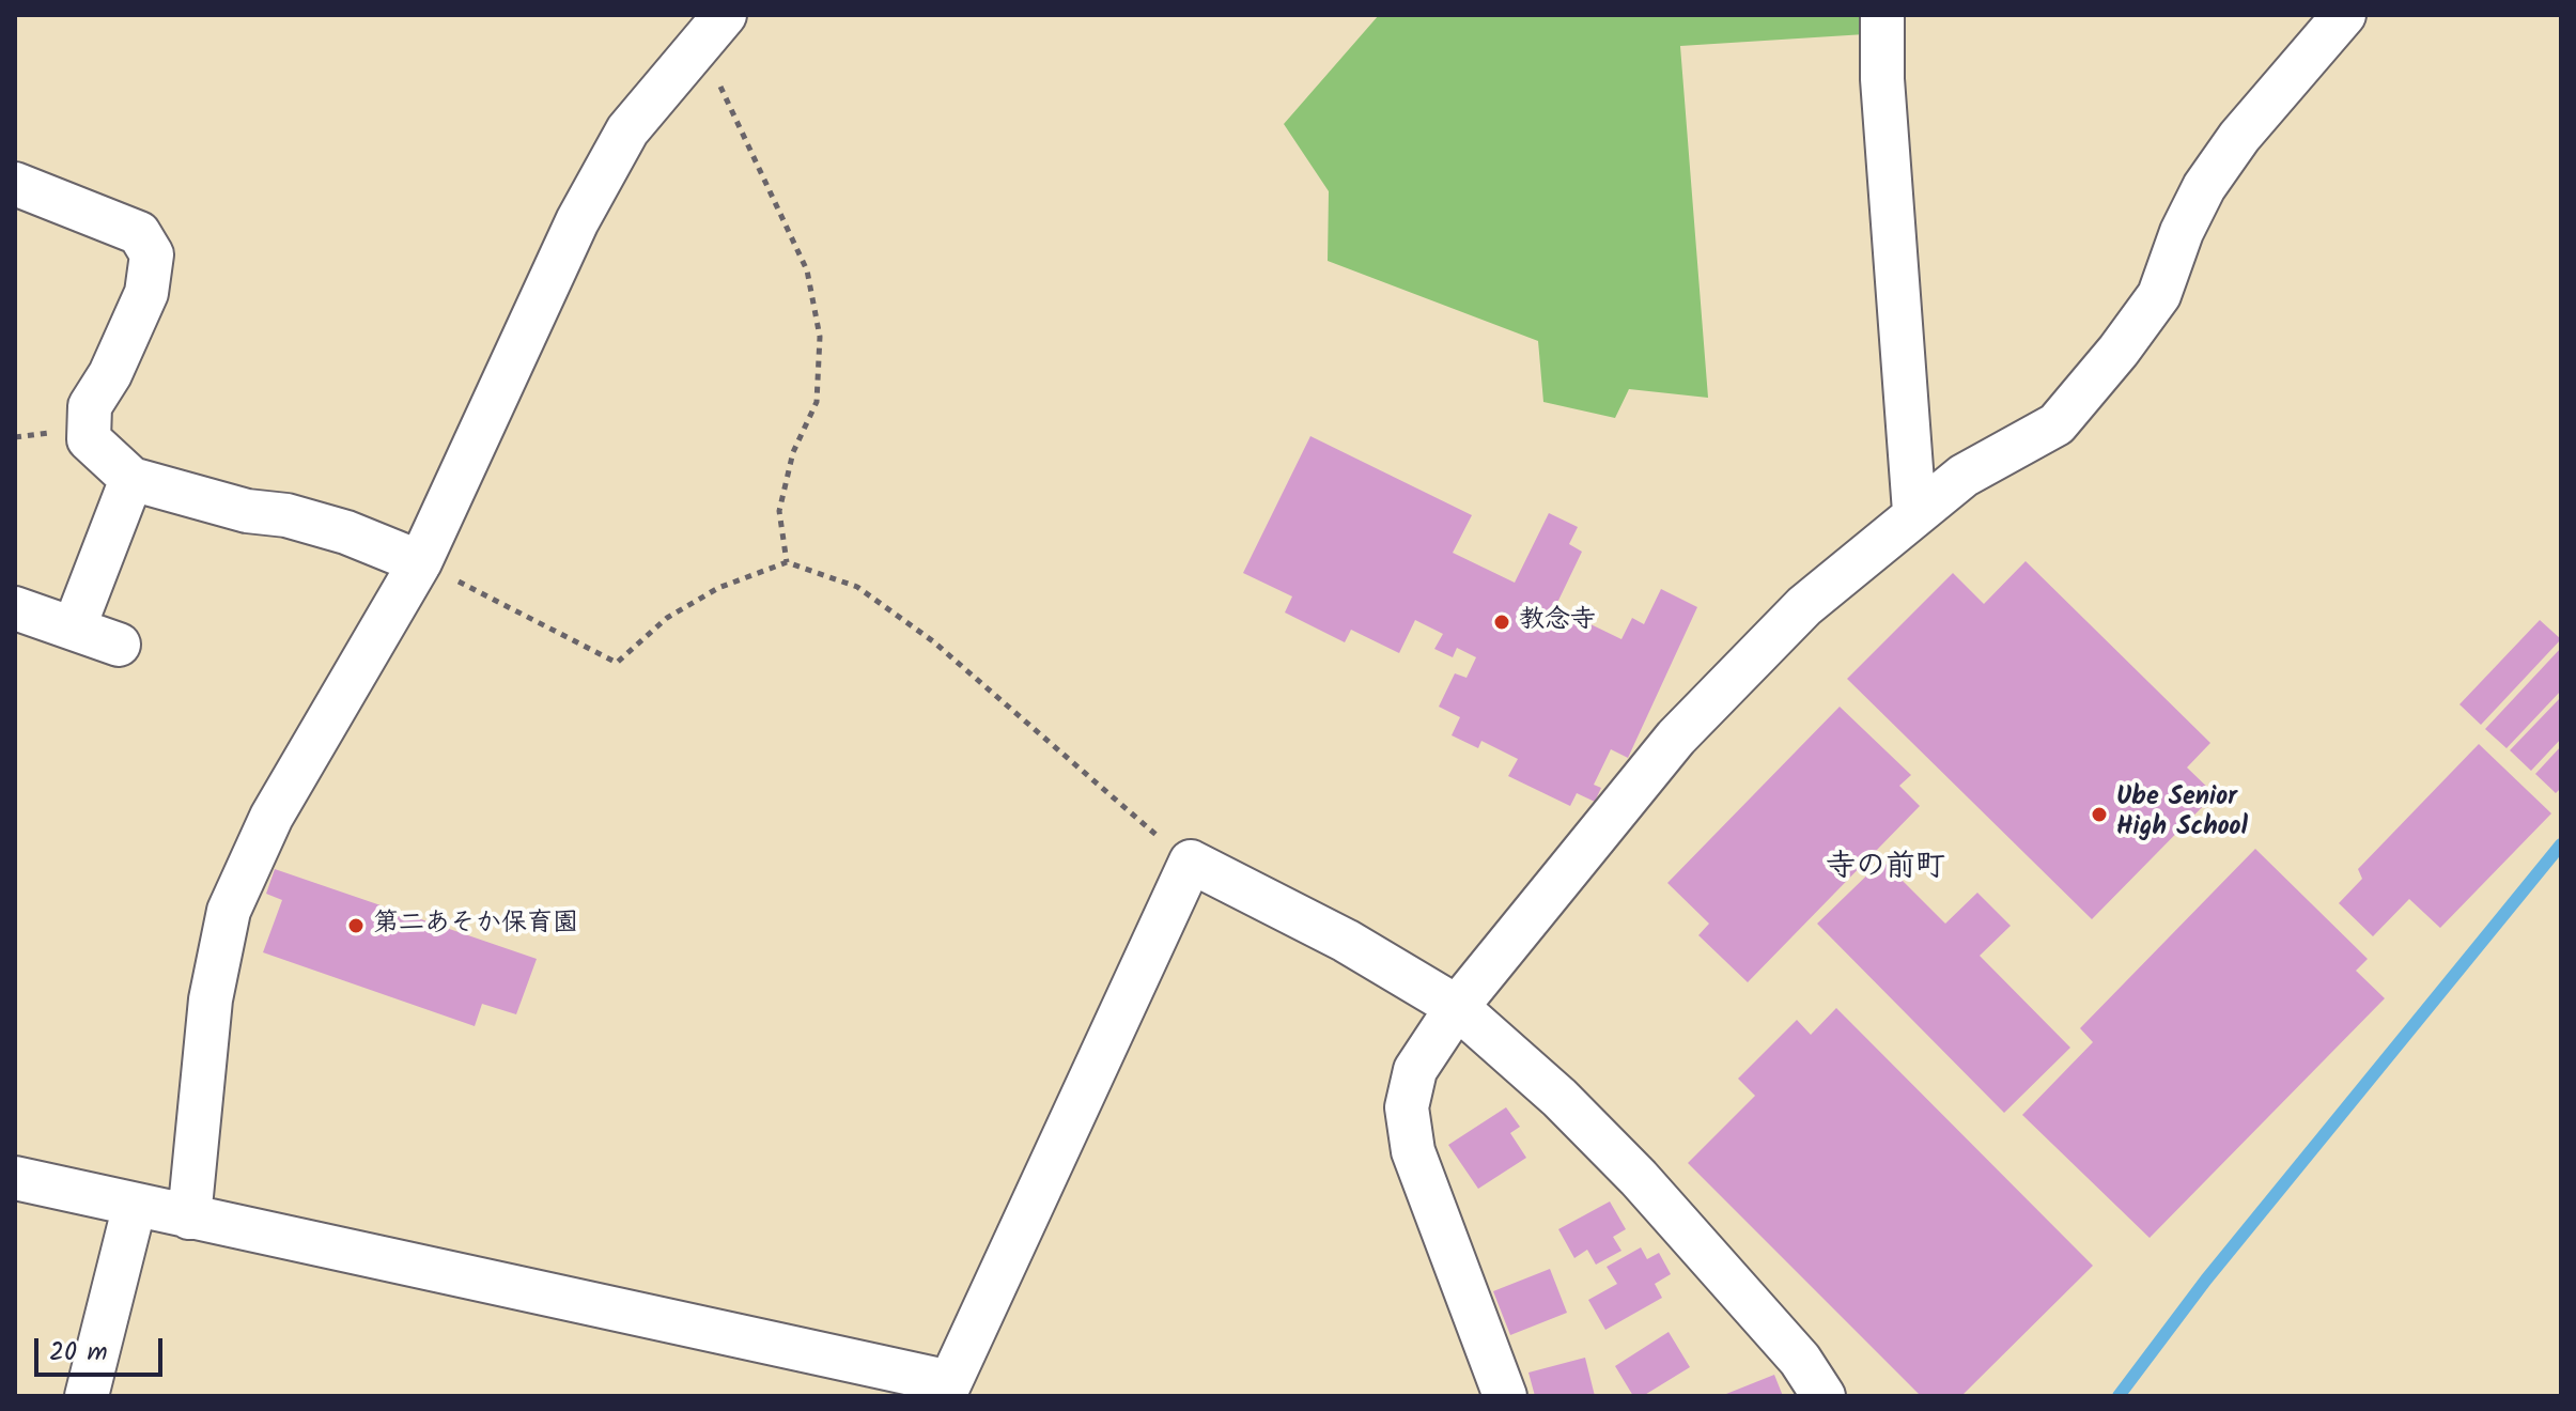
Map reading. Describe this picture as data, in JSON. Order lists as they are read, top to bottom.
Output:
{
  "districts": ["寺の前町"],
  "places": ["教念寺", "Ube Senior High School", "第二あそか保育園"],
  "scale_bar": "20 m"
}
